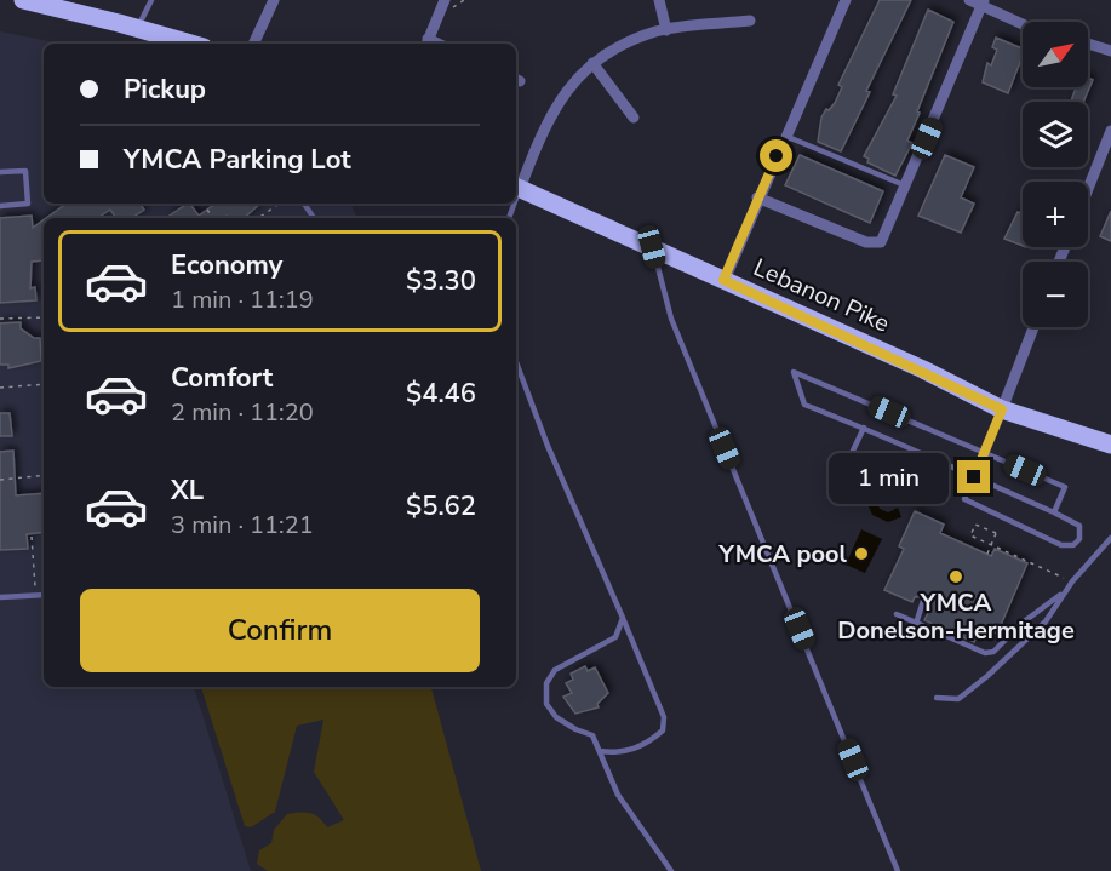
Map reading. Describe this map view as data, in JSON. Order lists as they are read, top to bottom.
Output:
{
  "streets": {
    "main road": ["Lebanon Pike"]
  },
  "places": ["YMCA pool", "YMCA Donelson-Hermitage"],
  "north": "top right",
  "page": {
    "map_buttons": ["+", "−"],
    "banner": ["Pickup", "YMCA Parking Lot"],
    "list": [
      {
        "name": "Economy",
        "note": "1 min · 11:19",
        "value": "$3.30"
      },
      {
        "name": "Comfort",
        "note": "2 min · 11:20",
        "value": "$4.46"
      },
      {
        "name": "XL",
        "note": "3 min · 11:21",
        "value": "$5.62"
      }
    ],
    "bubble": "1 min",
    "buttons": "Confirm"
  }
}
